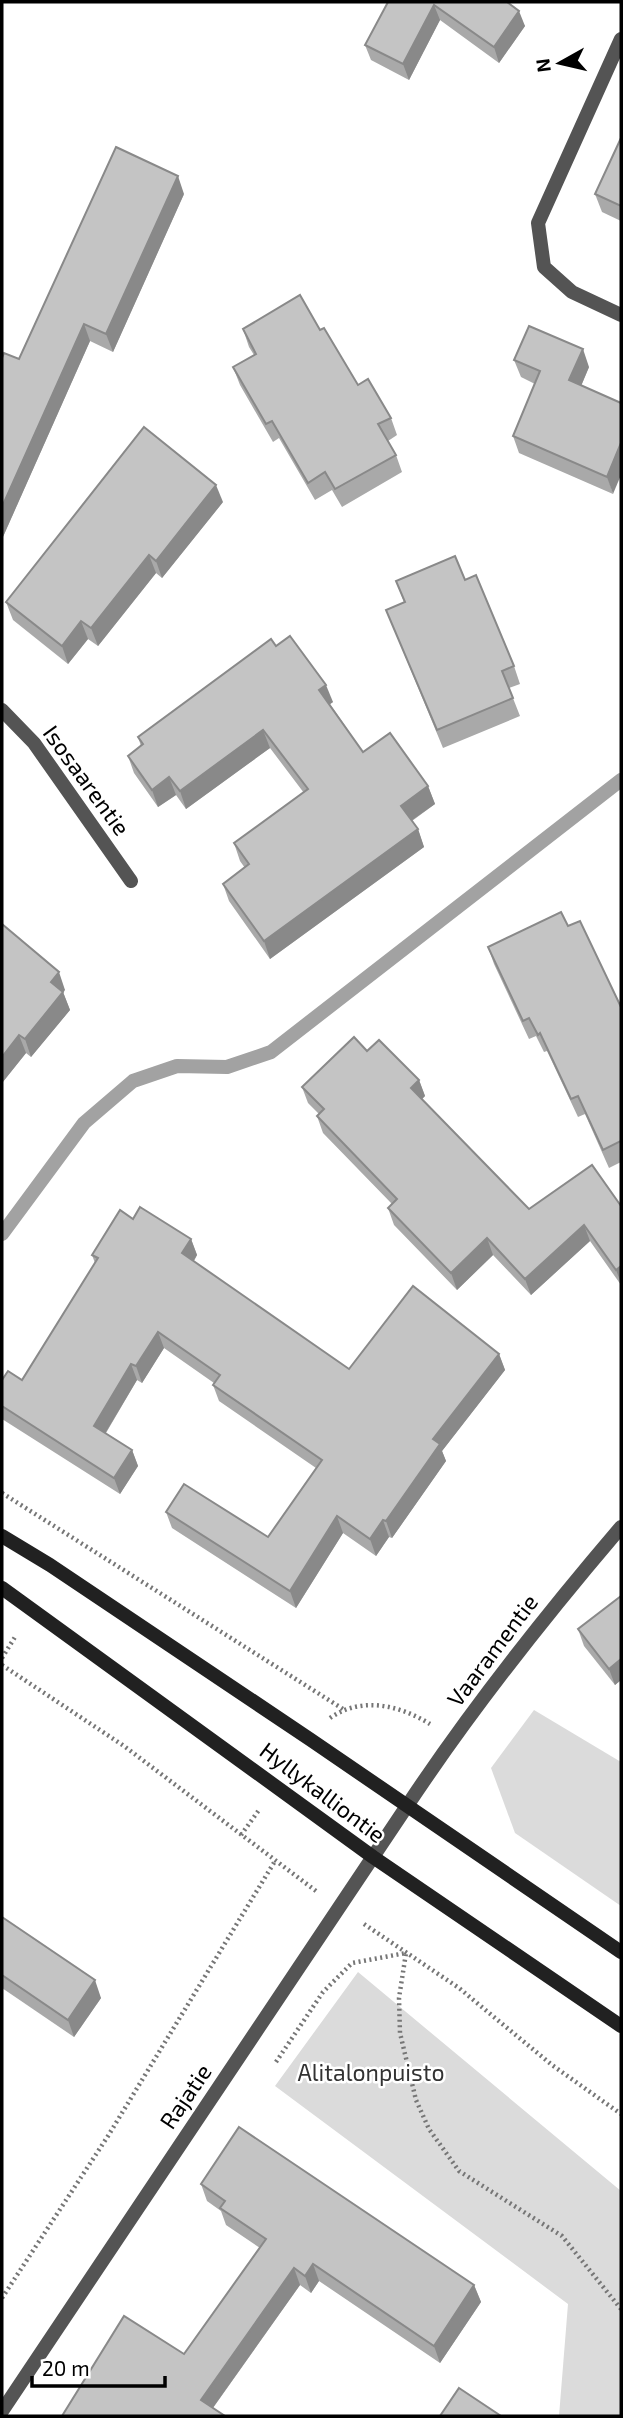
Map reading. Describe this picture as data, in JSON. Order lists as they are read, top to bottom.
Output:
{
  "streets": {
    "main road": ["Hyllykalliontie"],
    "street": ["Isosaarentie", "Vaaramentie", "Rajatie"]
  },
  "crossings": [
    ["Vaaramentie", "Hyllykalliontie"],
    ["Vaaramentie", "Rajatie"],
    ["Hyllykalliontie", "Rajatie"]
  ],
  "parks": ["Alitalonpuisto"],
  "scale_bar": "20 m",
  "north": "left"
}
